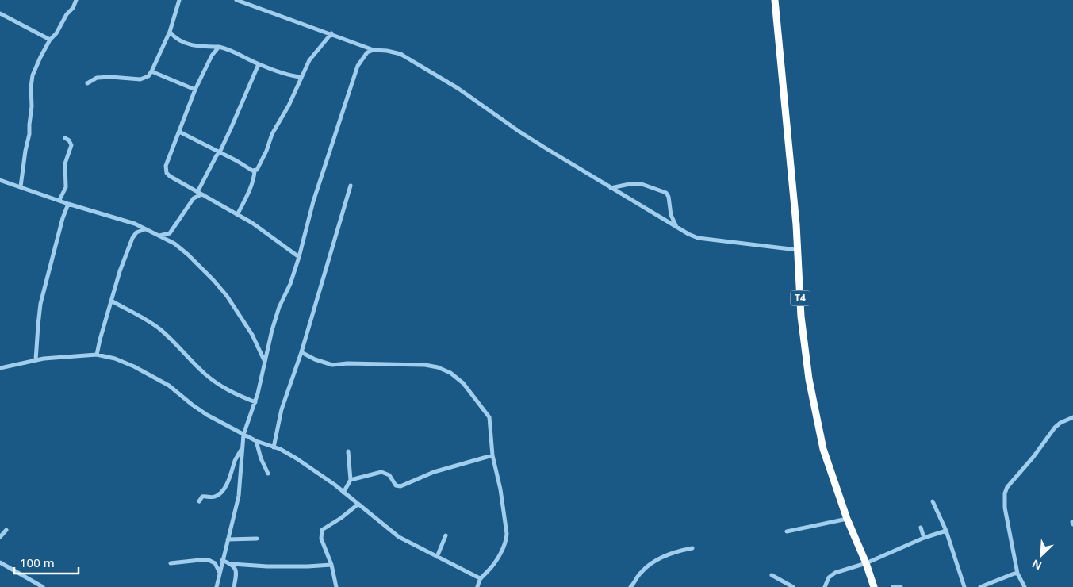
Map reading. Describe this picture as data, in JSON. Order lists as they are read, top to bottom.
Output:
{
  "streets": {
    "highway": ["T4"]
  },
  "scale_bar": "100 m",
  "north": "bottom left"
}
